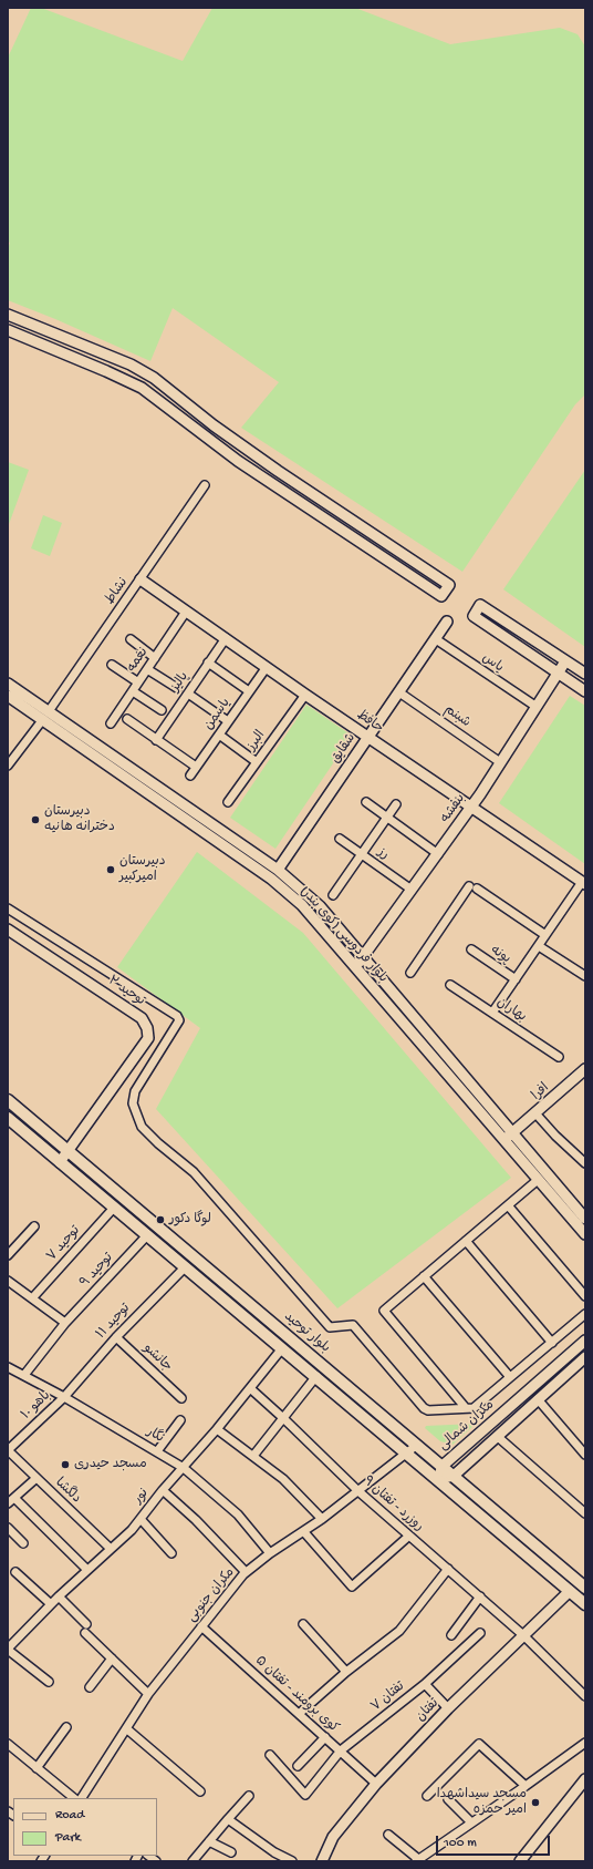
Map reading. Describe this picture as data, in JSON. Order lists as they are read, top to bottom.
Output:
{
  "streets": {
    "main road": ["بلوار توحید"],
    "street": [
      "نشاط",
      "نغمه",
      "یاس",
      "پالیز",
      "یاسمن",
      "شبنم",
      "حافظ",
      "البرز",
      "شقایق",
      "بنفشه",
      "رز",
      "بلوار فردوسی (کوی بندر)",
      "پونه",
      "توحید ۲",
      "بهاران",
      "افرا",
      "توحید ۷",
      "توحید ۹",
      "توحید ۱۱",
      "جانشو",
      "باهو ۱۰",
      "مکران شمالی",
      "نگار",
      "دلگشا",
      "نور",
      "روزرد - تفتان ۹",
      "مکران جنوبی",
      "کوی برومند - تفتان ۵",
      "تفتان ۷",
      "تفتان"
    ]
  },
  "crossings": [
    ["نشاط", "حافظ"],
    ["نشاط", "بلوار فردوسی (کوی بندر)"],
    ["نغمه", "حافظ"],
    ["یاس", "شقایق"],
    ["یاس", "بنفشه"],
    ["پالیز", "حافظ"],
    ["یاسمن", "حافظ"],
    ["شبنم", "شقایق"],
    ["شبنم", "بنفشه"],
    ["حافظ", "البرز"],
    ["حافظ", "شقایق"],
    ["حافظ", "بنفشه"],
    ["شقایق", "بلوار فردوسی (کوی بندر)"],
    ["بنفشه", "رز"],
    ["بنفشه", "بلوار فردوسی (کوی بندر)"],
    ["بلوار فردوسی (کوی بندر)", "افرا"],
    ["توحید ۲", "بلوار توحید"],
    ["توحید ۷", "بلوار توحید"],
    ["توحید ۹", "بلوار توحید"],
    ["توحید ۹", "نگار"],
    ["توحید ۱۱", "بلوار توحید"],
    ["توحید ۱۱", "جانشو"],
    ["توحید ۱۱", "باهو ۱۰"],
    ["توحید ۱۱", "نگار"],
    ["بلوار توحید", "مکران شمالی"],
    ["بلوار توحید", "نور"],
    ["بلوار توحید", "مکران جنوبی"],
    ["بلوار توحید", "تفتان"],
    ["باهو ۱۰", "نگار"],
    ["باهو ۱۰", "دلگشا"],
    ["نگار", "نور"],
    ["نگار", "مکران جنوبی"],
    ["دلگشا", "نور"],
    ["نور", "روزرد - تفتان ۹"],
    ["روزرد - تفتان ۹", "مکران جنوبی"],
    ["روزرد - تفتان ۹", "تفتان"],
    ["مکران جنوبی", "کوی برومند - تفتان ۵"],
    ["کوی برومند - تفتان ۵", "تفتان ۷"],
    ["کوی برومند - تفتان ۵", "تفتان"],
    ["تفتان ۷", "تفتان"]
  ],
  "places": [
    "دبیرستان دخترانه هانیه",
    "دبیرستان امیرکبیر",
    "لوگا دکور",
    "مسجد حیدری",
    "مسجد سیداشهدا امیر حمزه"
  ],
  "legend": ["Road", "Park"],
  "scale_bar": "100 m"
}
